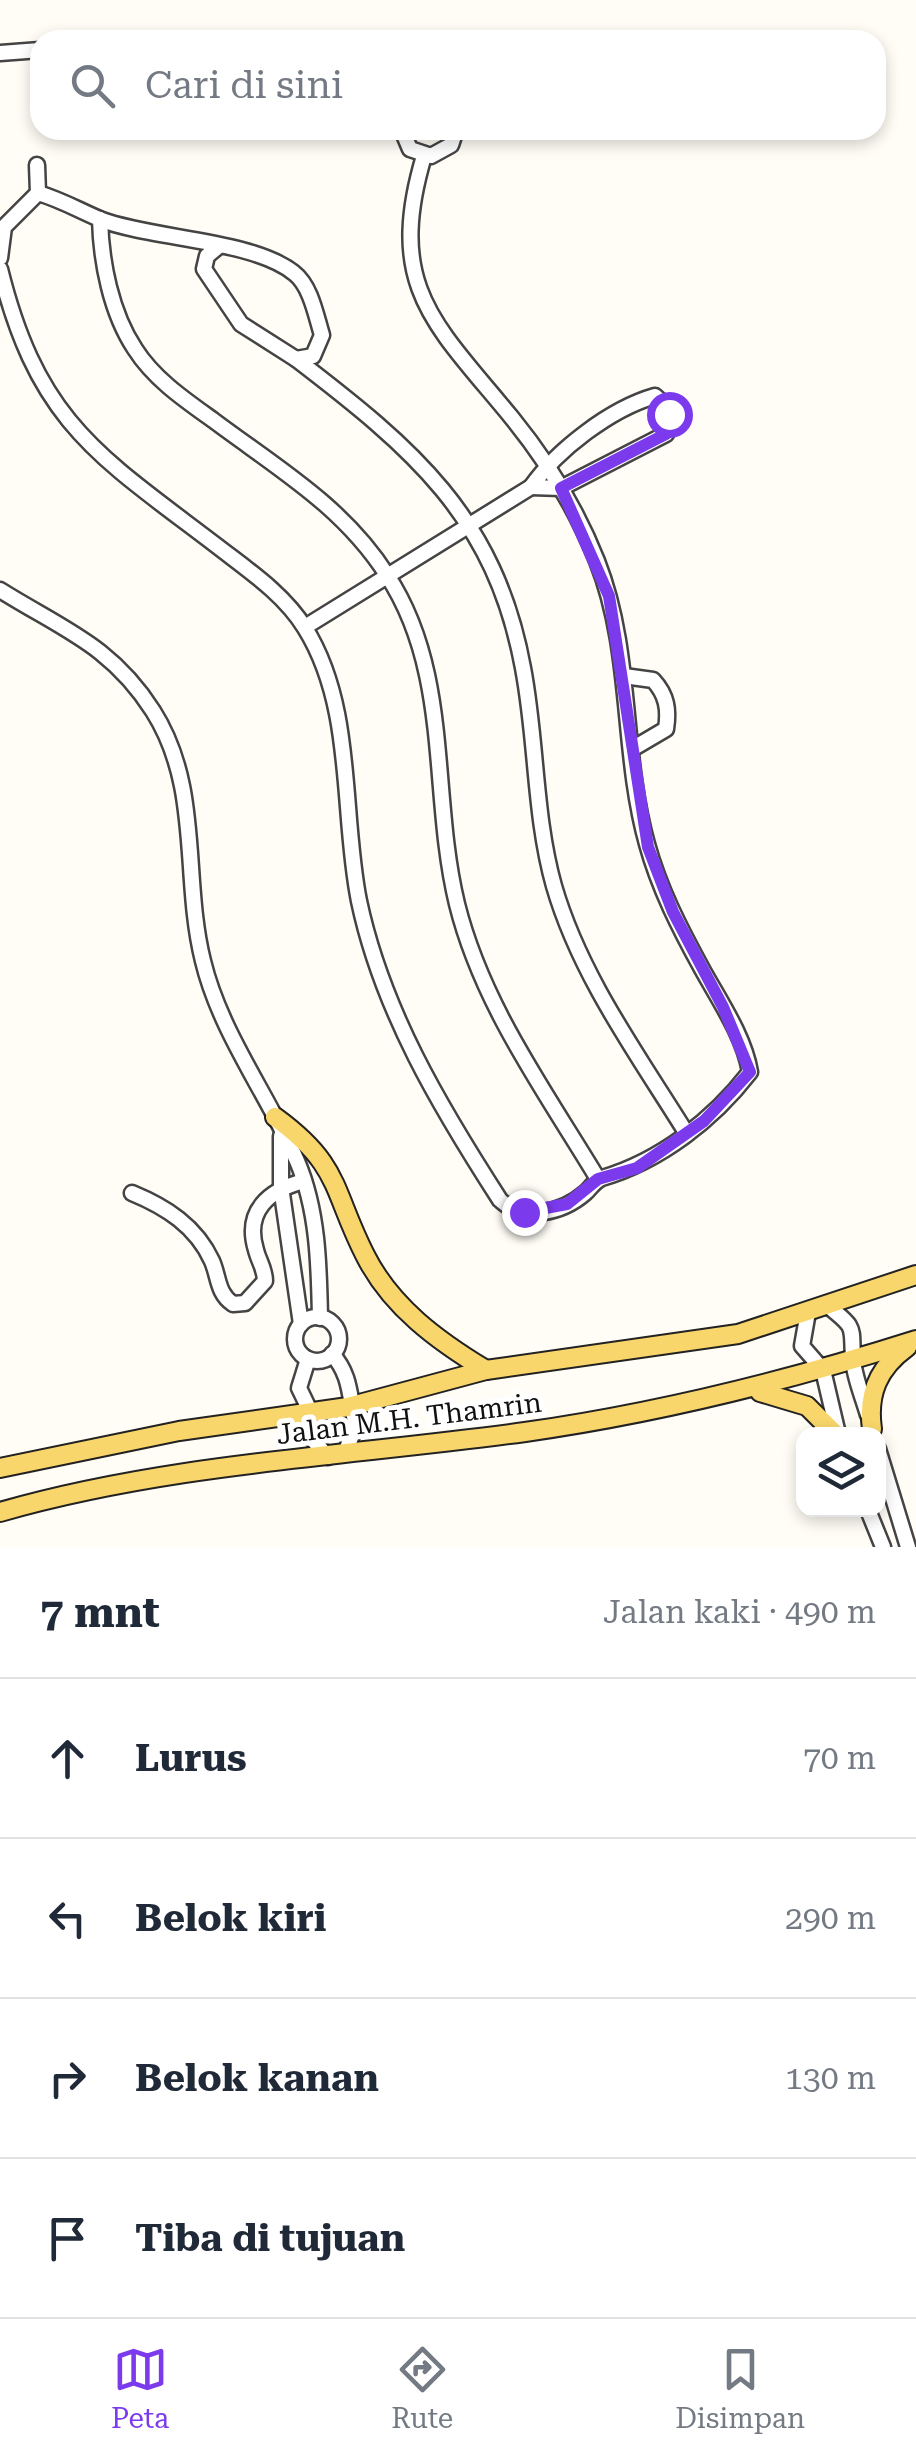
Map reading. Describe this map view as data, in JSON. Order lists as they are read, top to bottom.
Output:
{
  "streets": {
    "main road": ["Jalan M.H. Thamrin"]
  },
  "page": {
    "search": "Cari di sini",
    "heading": ["7 mnt", "Jalan kaki · 490 m"],
    "list": [
      ["Lurus", "70 m"],
      ["Belok kiri", "290 m"],
      ["Belok kanan", "130 m"],
      "Tiba di tujuan"
    ],
    "nav": ["Peta", "Rute", "Disimpan"]
  }
}
